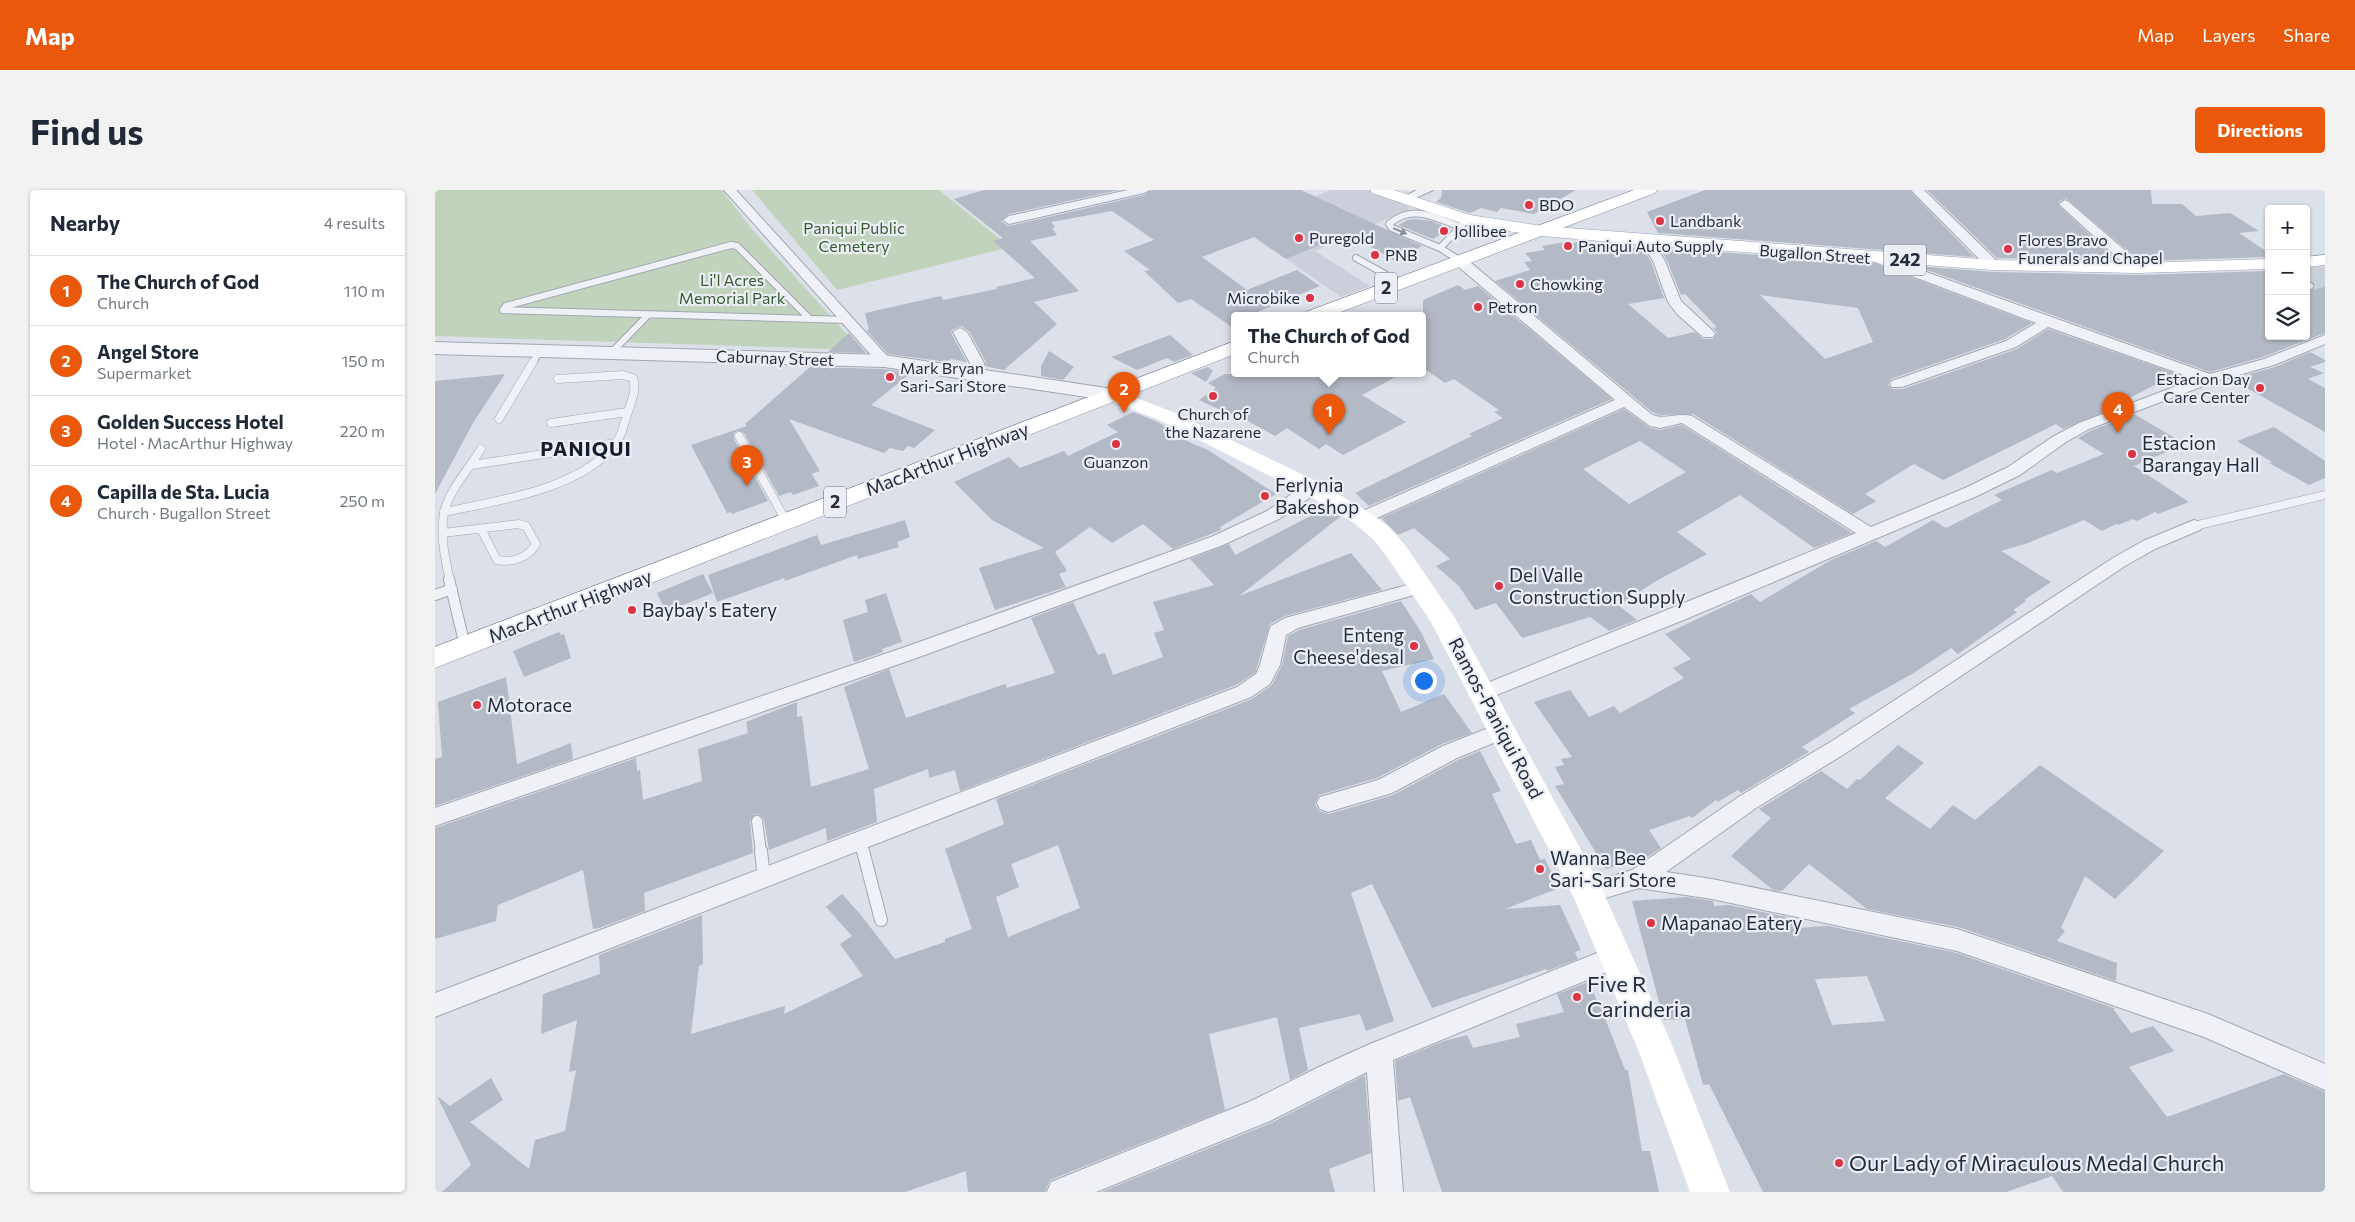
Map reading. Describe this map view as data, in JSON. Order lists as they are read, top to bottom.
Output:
{
  "streets": {
    "main road": [
      "Bugallon Street",
      "242",
      "2",
      "MacArthur Highway",
      "Ramos-Paniqui Road"
    ],
    "street": ["Caburnay Street"]
  },
  "crossings": [
    ["Bugallon Street", "242"],
    ["Bugallon Street", "2"],
    ["242", "2"],
    ["Caburnay Street", "MacArthur Highway"],
    ["Caburnay Street", "Ramos-Paniqui Road"],
    ["MacArthur Highway", "Ramos-Paniqui Road"]
  ],
  "districts": ["PANIQUI"],
  "parks": ["Paniqui Public Cemetery", "Li'l Acres Memorial Park"],
  "places": [
    "BDO",
    "Landbank",
    "Jollibee",
    "Puregold",
    "Paniqui Auto Supply",
    "Flores Bravo Funerals and Chapel",
    "PNB",
    "Chowking",
    "Microbike",
    "Petron",
    "Mark Bryan Sari-Sari Store",
    "Estacion Day Care Center",
    "Church of the Nazarene",
    "Guanzon",
    "Estacion Barangay Hall",
    "Ferlynia Bakeshop",
    "Del Valle Construction Supply",
    "Baybay's Eatery",
    "Enteng Cheese'desal",
    "Motorace",
    "Wanna Bee Sari-Sari Store",
    "Mapanao Eatery",
    "Five R Carinderia",
    "Our Lady of Miraculous Medal Church"
  ],
  "page": {
    "header": "Map",
    "nav": ["Map", "Layers", "Share"],
    "buttons": "Directions",
    "title": "Find us",
    "heading": ["Nearby", "4 results"],
    "map_buttons": ["+", "−"],
    "list": [
      {
        "mark": "1",
        "name": "The Church of God",
        "note": "Church",
        "value": "110 m"
      },
      {
        "mark": "2",
        "name": "Angel Store",
        "note": "Supermarket",
        "value": "150 m"
      },
      {
        "mark": "3",
        "name": "Golden Success Hotel",
        "note": "Hotel · MacArthur Highway",
        "value": "220 m"
      },
      {
        "mark": "4",
        "name": "Capilla de Sta. Lucia",
        "note": "Church · Bugallon Street",
        "value": "250 m"
      }
    ],
    "popup": ["The Church of God", "Church"],
    "pins": [
      "2",
      "4",
      "1",
      "3"
    ]
  }
}
